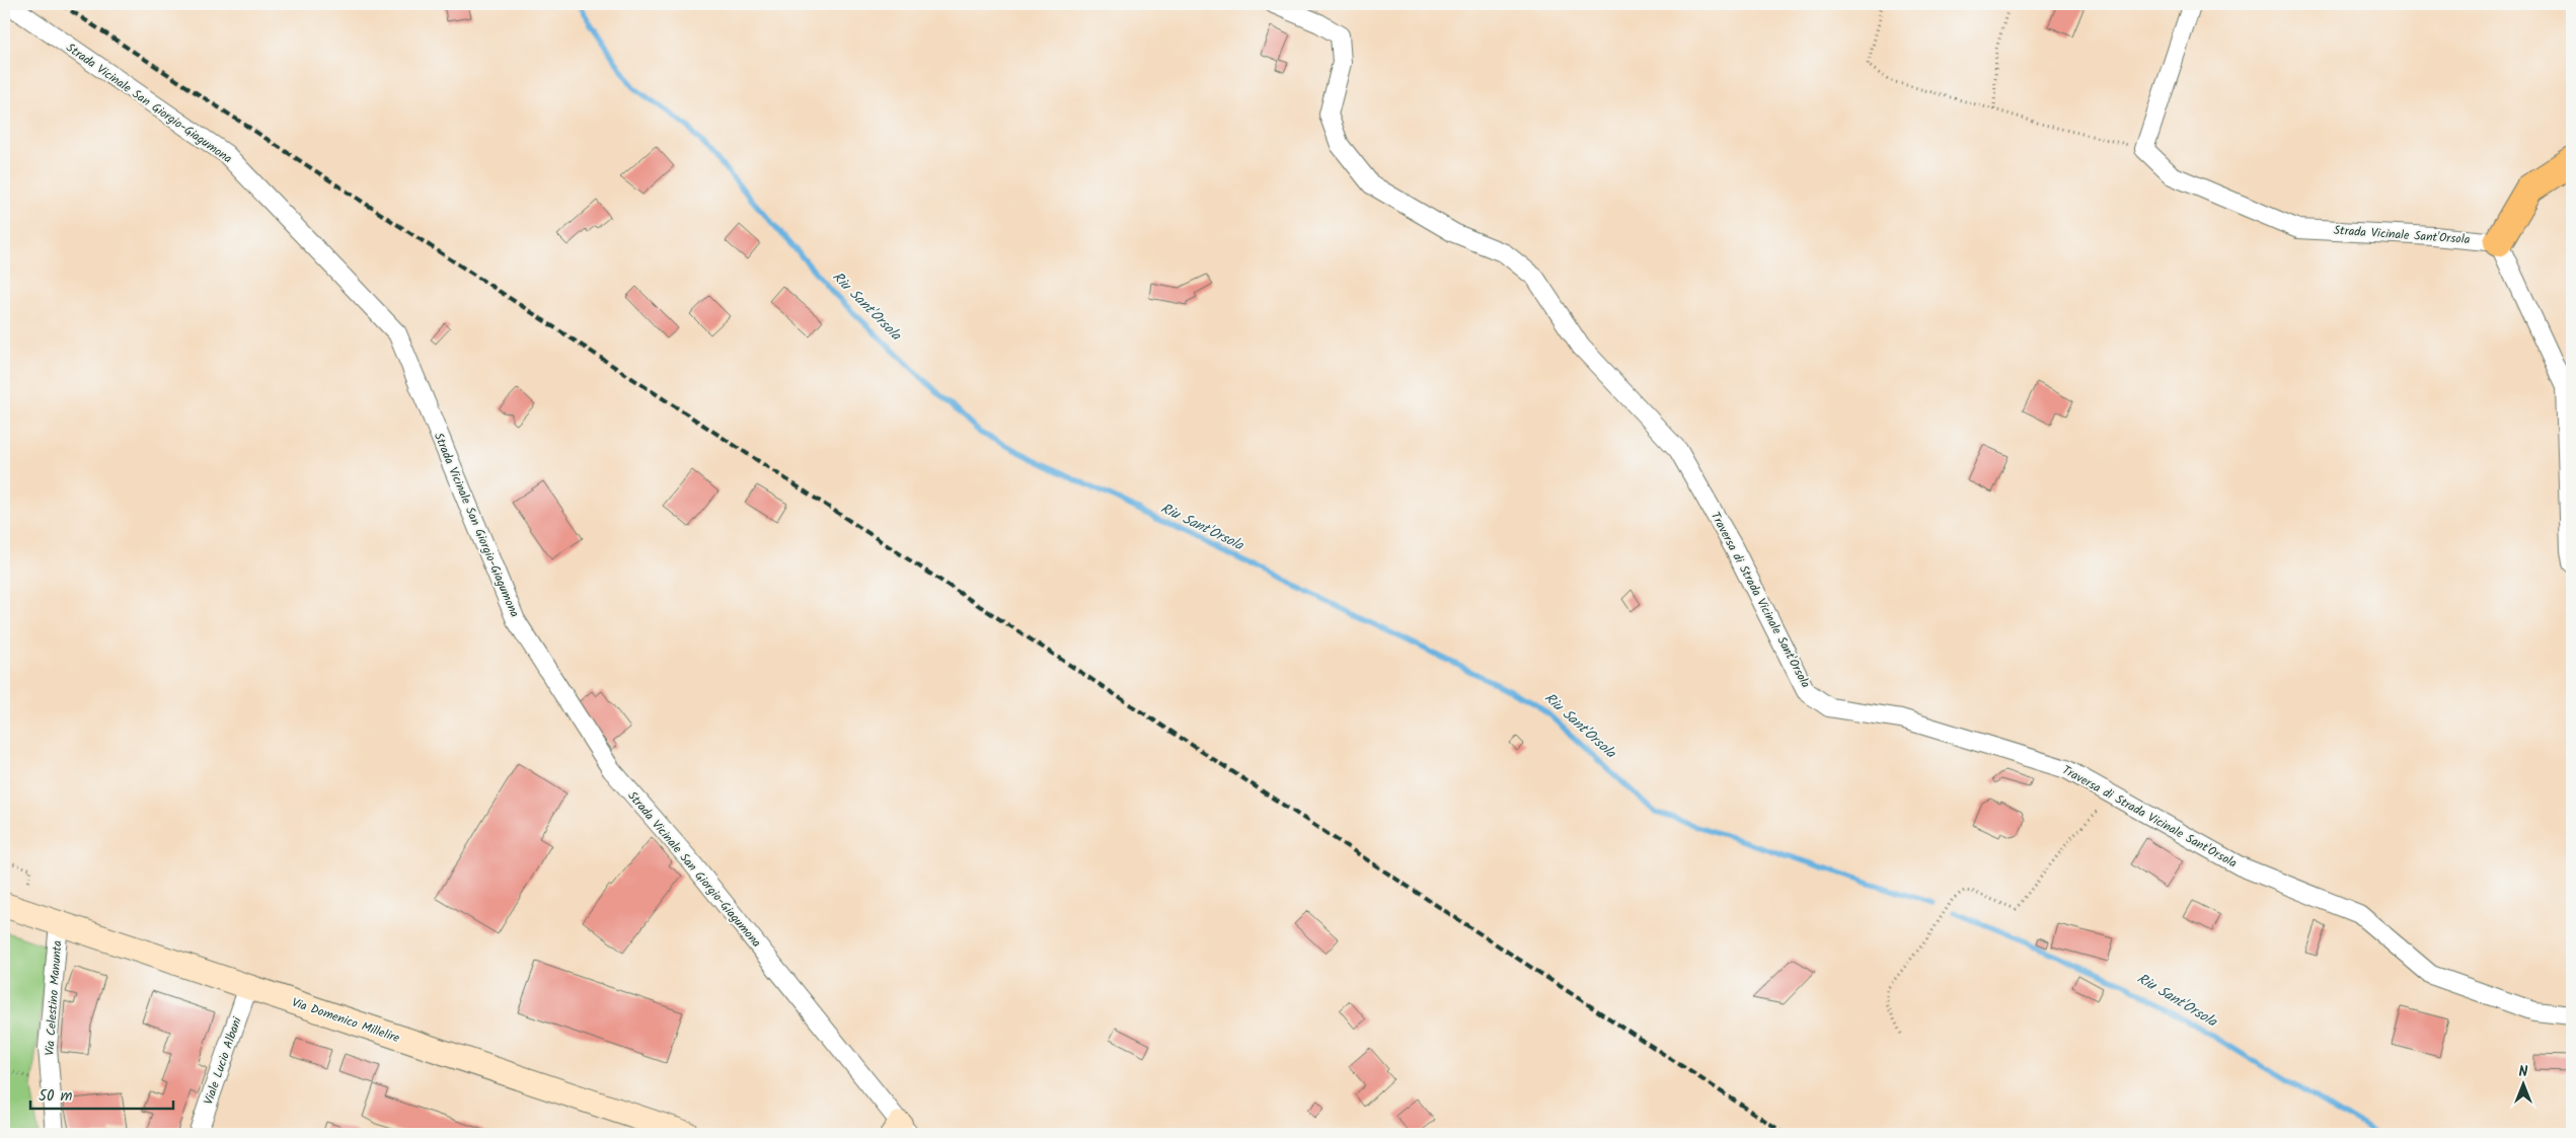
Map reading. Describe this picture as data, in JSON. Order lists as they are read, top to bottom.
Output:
{
  "streets": {
    "main road": ["Via Domenico Millelire"],
    "street": [
      "Strada Vicinale San Giorgio-Giagumona",
      "Strada Vicinale Sant'Orsola",
      "Traversa di Strada Vicinale Sant'Orsola",
      "Via Celestino Manunta",
      "Viale Lucio Albani"
    ]
  },
  "crossings": [
    ["Via Celestino Manunta", "Via Domenico Millelire"],
    ["Via Domenico Millelire", "Viale Lucio Albani"]
  ],
  "water": ["Riu Sant'Orsola"],
  "scale_bar": "50 m",
  "north": "top"
}
